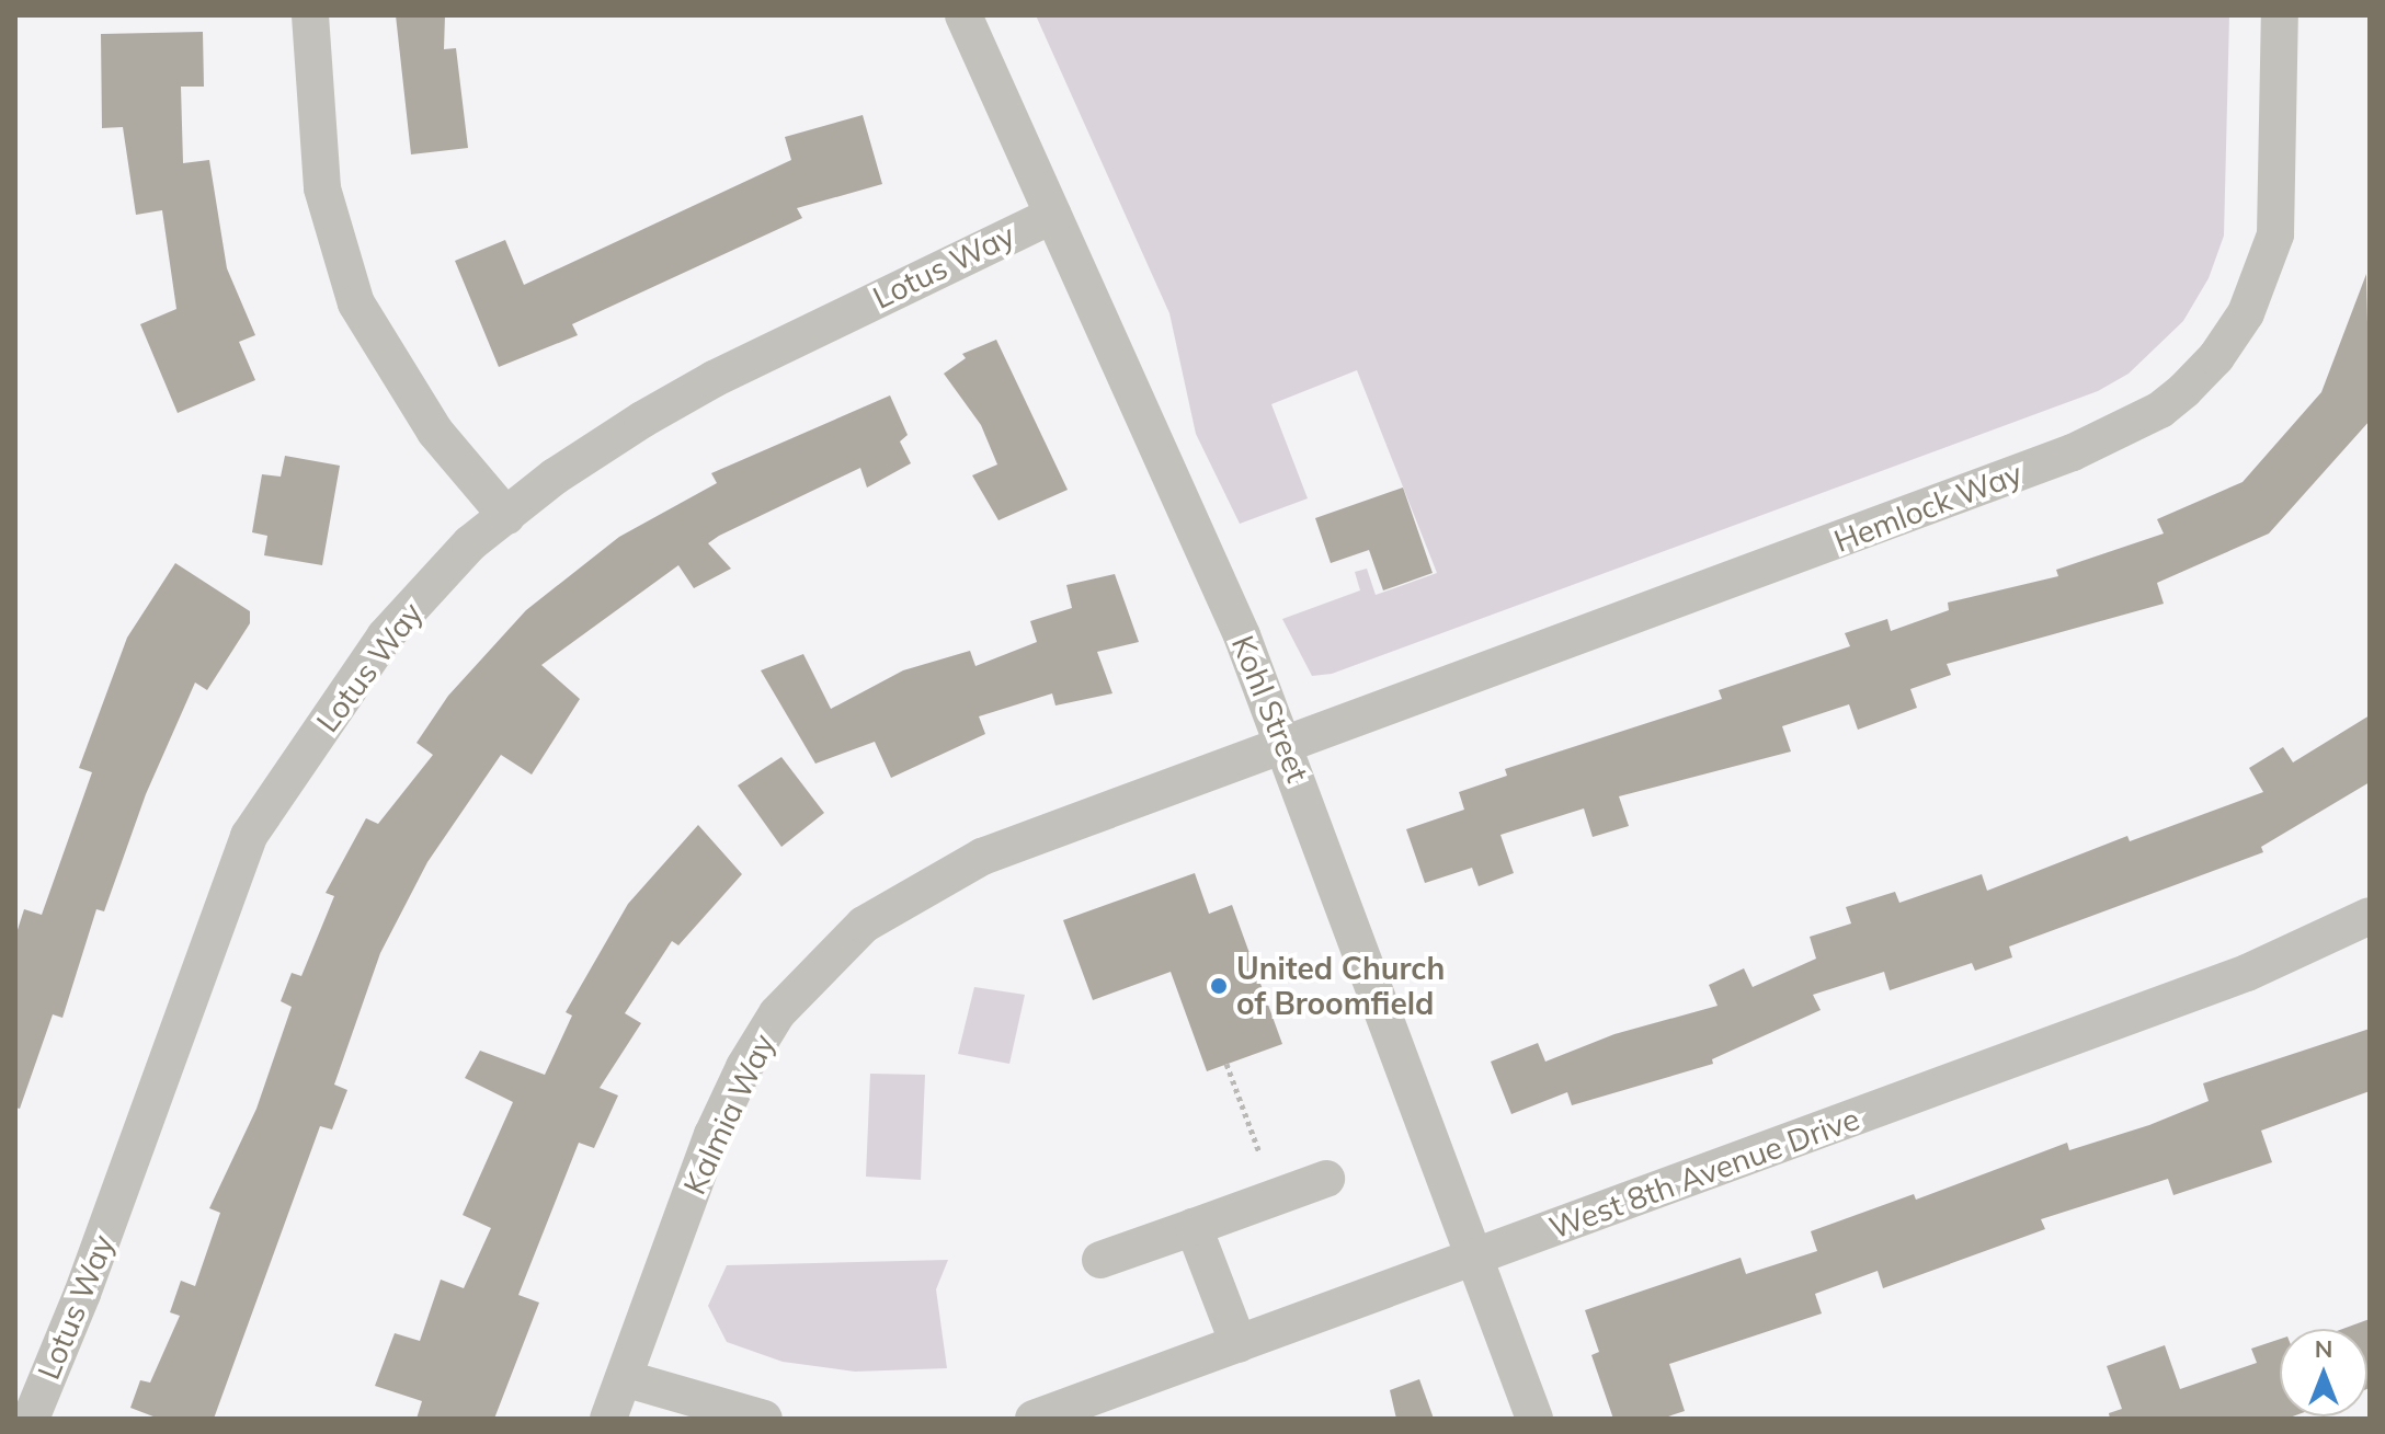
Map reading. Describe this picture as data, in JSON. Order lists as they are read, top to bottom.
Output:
{
  "streets": {
    "street": [
      "Lotus Way",
      "Hemlock Way",
      "Kohl Street",
      "Kalmia Way",
      "West 8th Avenue Drive"
    ]
  },
  "crossings": [
    ["Lotus Way", "Kohl Street"],
    ["Hemlock Way", "Kohl Street"],
    ["Hemlock Way", "Kalmia Way"],
    ["Kohl Street", "Kalmia Way"],
    ["Kohl Street", "West 8th Avenue Drive"]
  ],
  "places": ["United Church of Broomfield"],
  "north": "top"
}
